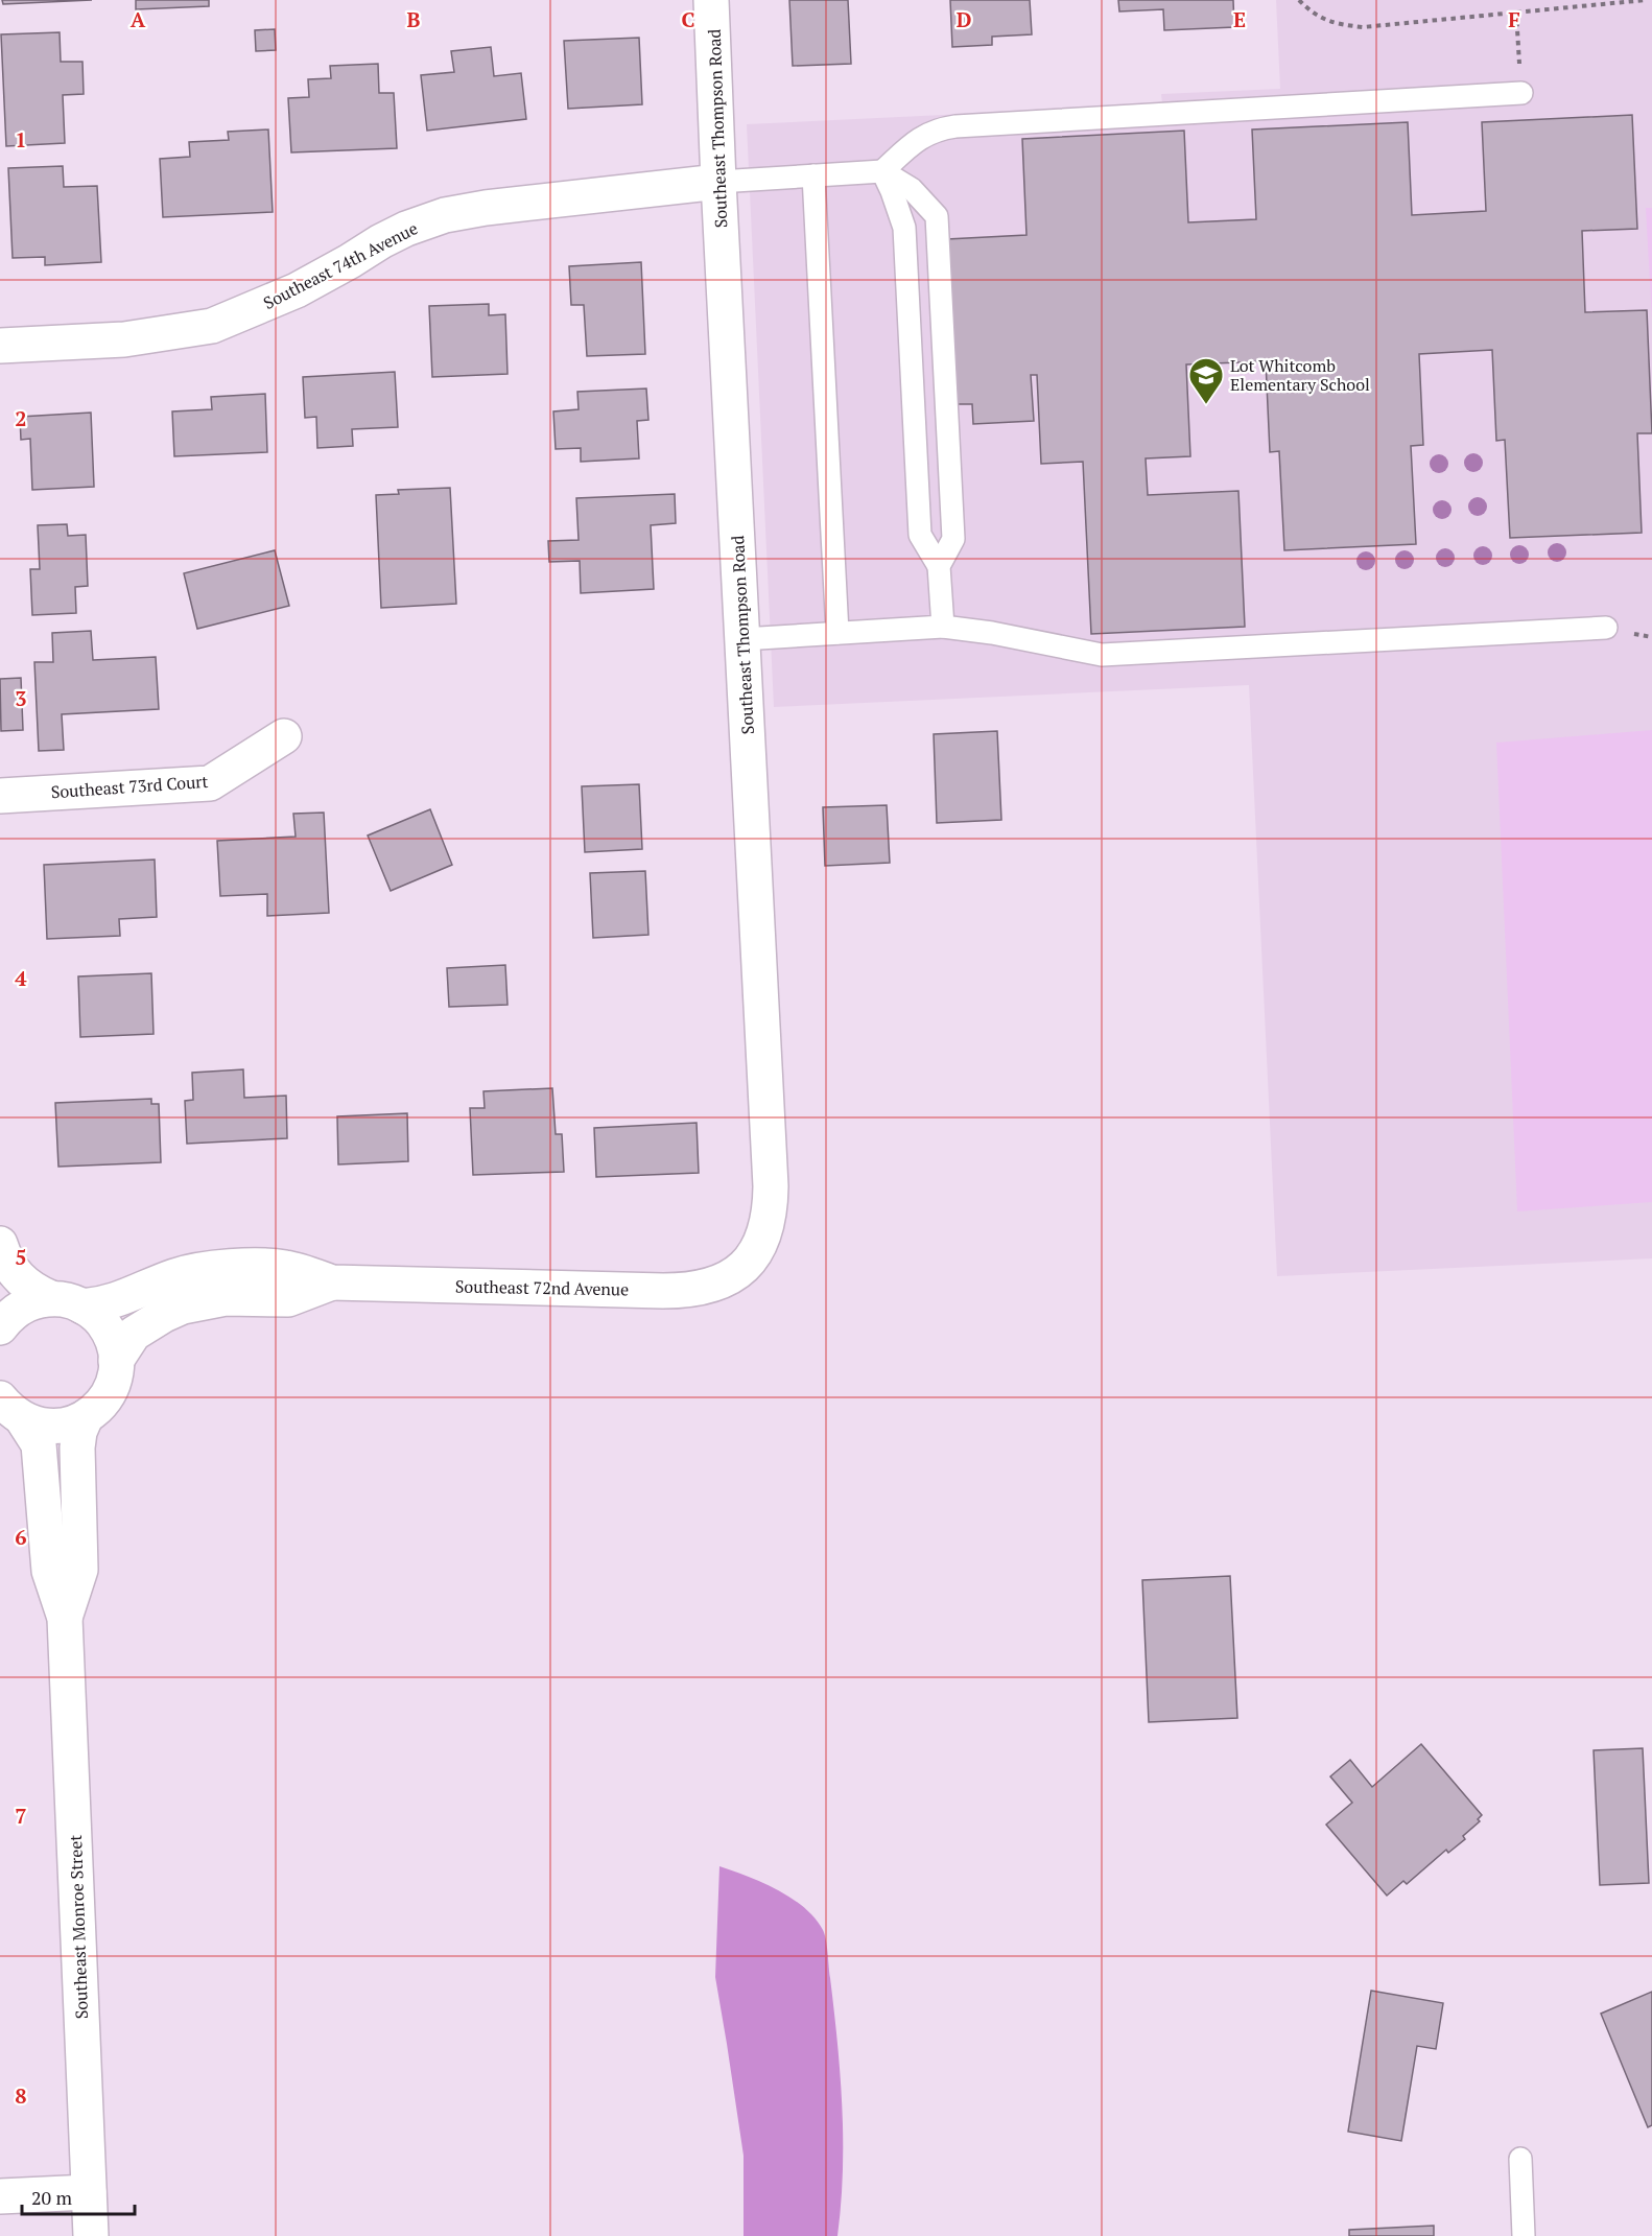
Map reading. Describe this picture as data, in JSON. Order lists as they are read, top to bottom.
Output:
{
  "streets": {
    "street": [
      "Southeast Thompson Road",
      "Southeast 74th Avenue",
      "Southeast 73rd Court",
      "Southeast 72nd Avenue",
      "Southeast Monroe Street"
    ]
  },
  "crossings": [
    ["Southeast Thompson Road", "Southeast 74th Avenue"],
    ["Southeast Thompson Road", "Southeast 72nd Avenue"]
  ],
  "places": {
    "school or university": ["Lot Whitcomb Elementary School"]
  },
  "scale_bar": "20 m",
  "grid": {
    "columns": [
      "A",
      "B",
      "C",
      "D",
      "E",
      "F"
    ],
    "rows": [
      "1",
      "2",
      "3",
      "4",
      "5",
      "6",
      "7",
      "8"
    ]
  }
}
